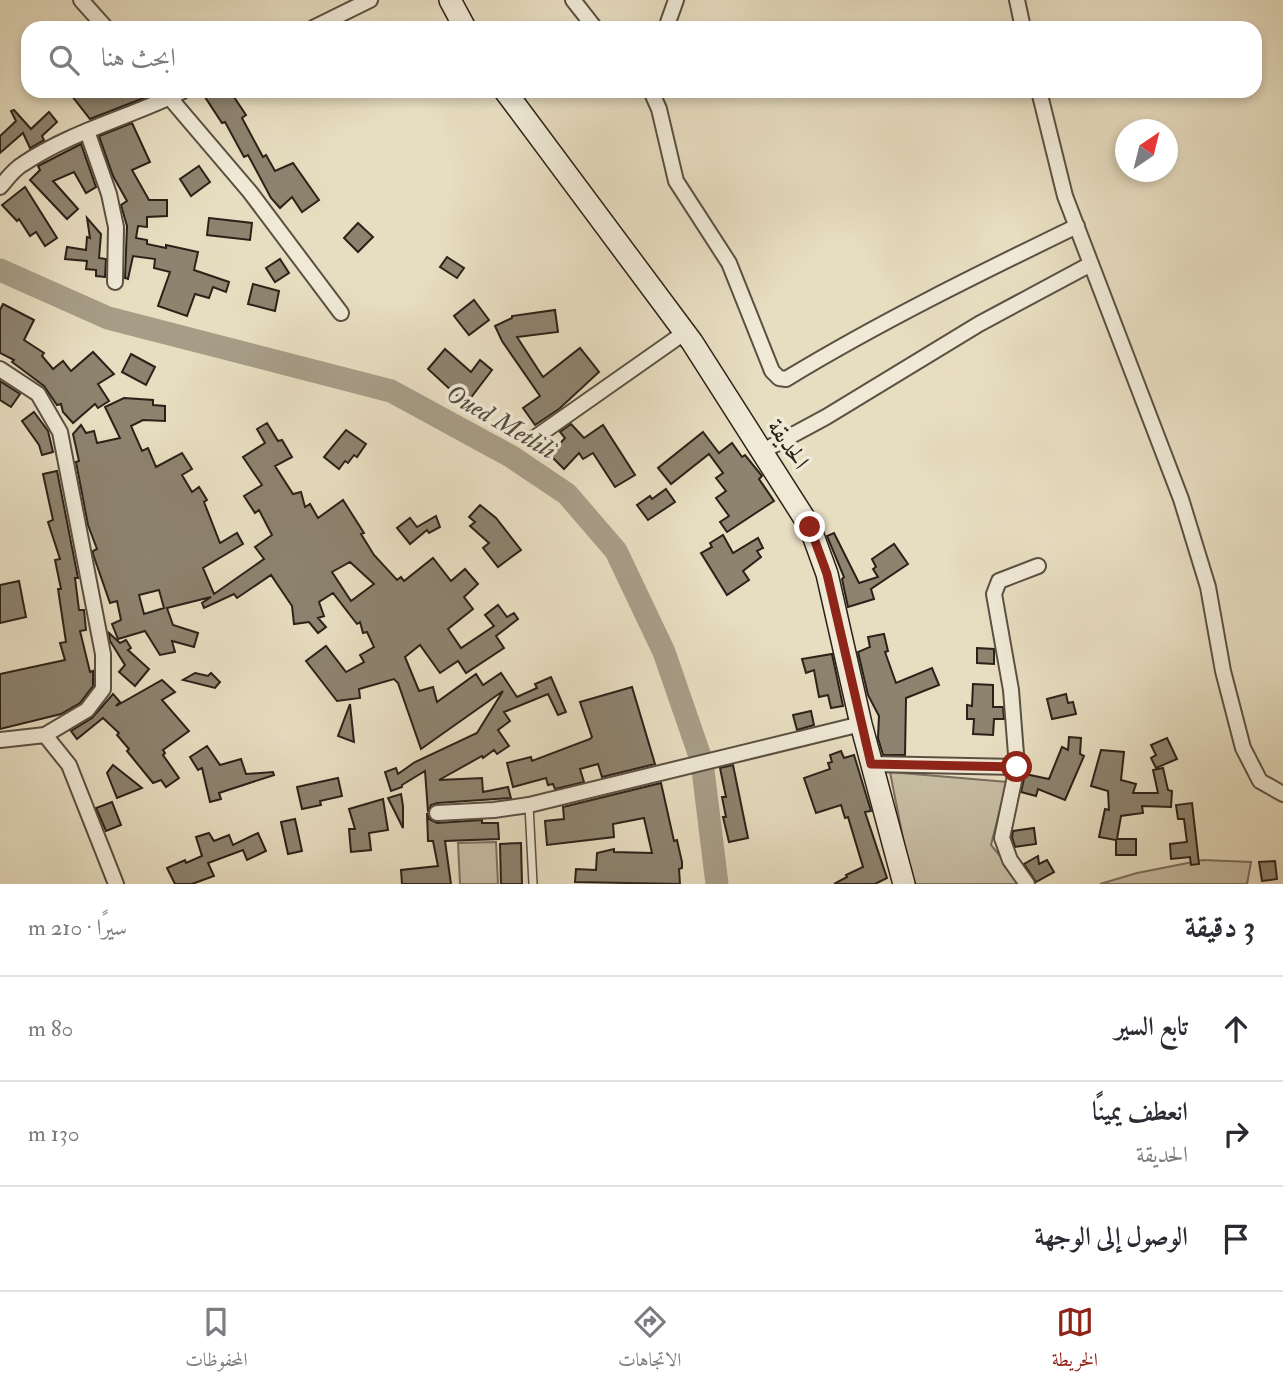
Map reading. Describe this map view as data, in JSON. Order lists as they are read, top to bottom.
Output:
{
  "streets": {
    "street": ["الحديقة"]
  },
  "water": ["Oued Metlili"],
  "north": "top right",
  "page": {
    "search": "ابحث هنا",
    "heading": ["3 دقيقة", "سيرًا · 210 m"],
    "list": [
      ["تابع السير", "80 m"],
      ["انعطف يمينًا", "الحديقة", "130 m"],
      "الوصول إلى الوجهة"
    ],
    "nav": ["الخريطة", "الاتجاهات", "المحفوظات"]
  }
}
